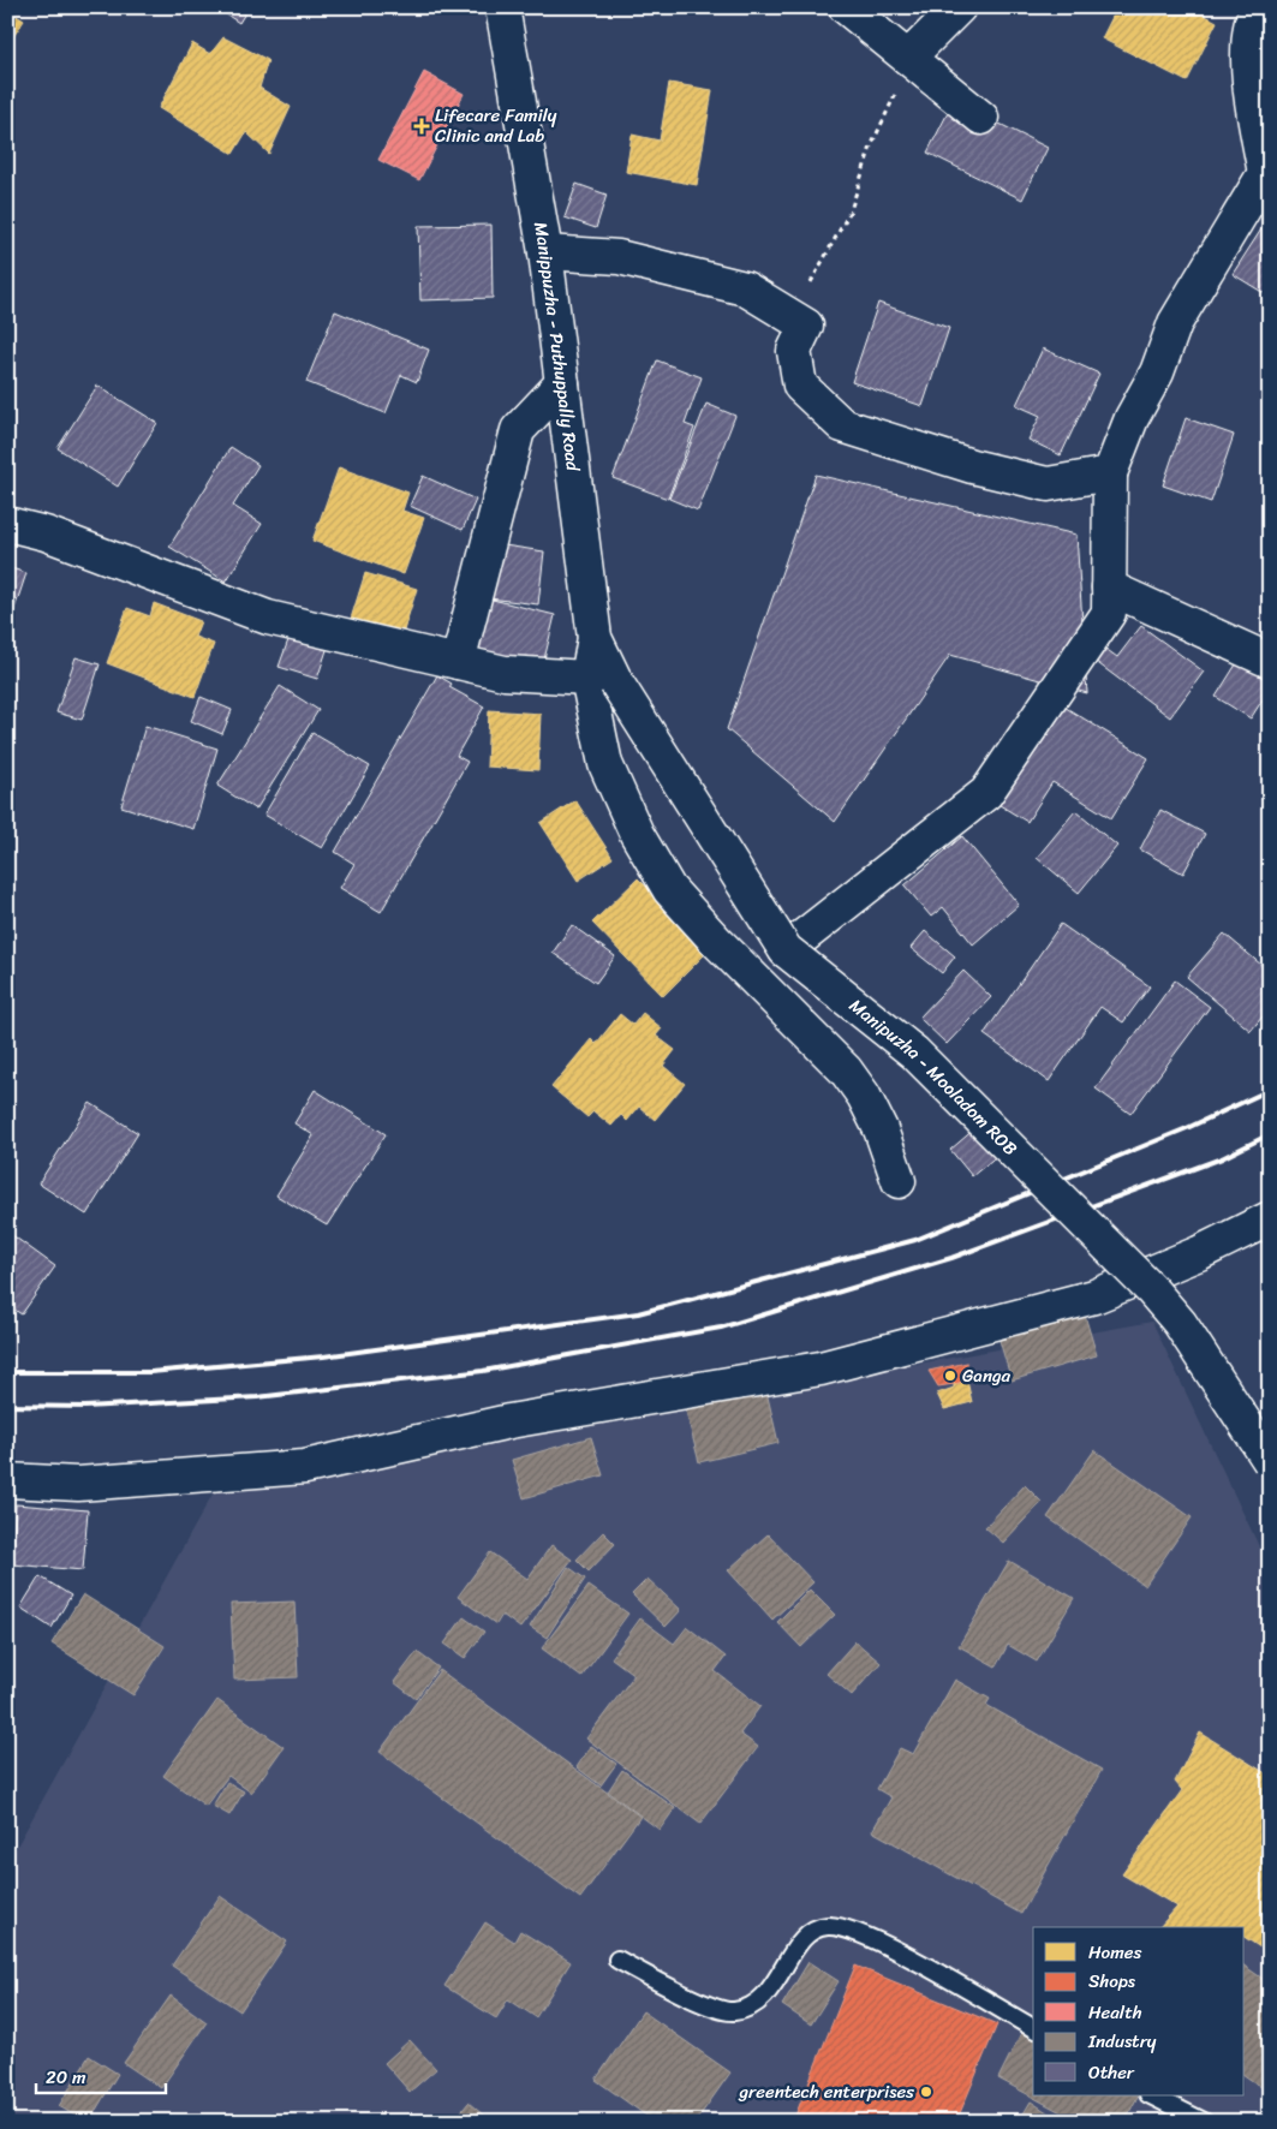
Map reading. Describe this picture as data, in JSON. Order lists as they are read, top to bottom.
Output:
{
  "streets": {
    "street": ["Manippuzha - Puthuppally Road", "Manipuzha - Mooladom ROB"]
  },
  "crossings": [
    ["Manippuzha - Puthuppally Road", "Manipuzha - Mooladom ROB"]
  ],
  "places": {
    "health": ["Lifecare Family Clinic and Lab"],
    "other": ["Ganga", "greentech enterprises"]
  },
  "legend": [
    "Homes",
    "Shops",
    "Health",
    "Industry",
    "Other"
  ],
  "scale_bar": "20 m"
}
